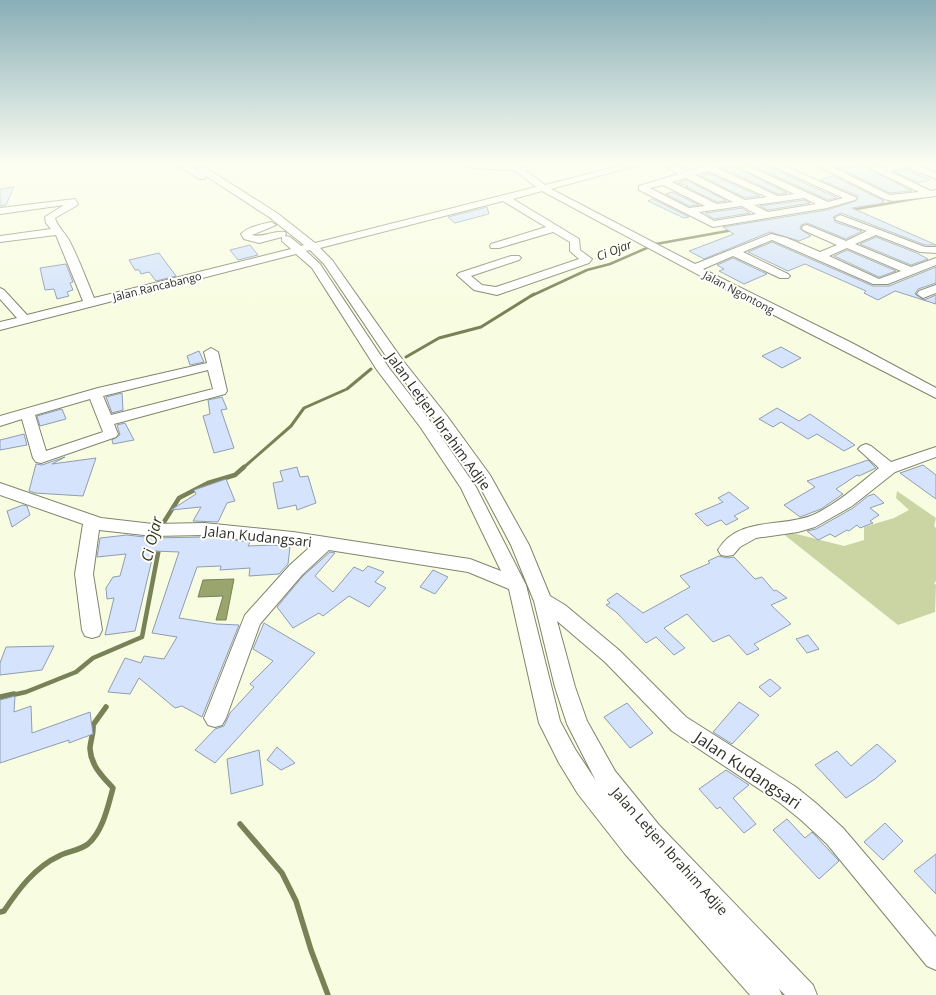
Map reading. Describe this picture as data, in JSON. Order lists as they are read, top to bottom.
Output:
{
  "streets": {
    "street": [
      "Jalan Rancabango",
      "Jalan Ngontong",
      "Jalan Letjen Ibrahim Adjie",
      "Jalan Kudangsari"
    ]
  },
  "crossings": [
    ["Jalan Rancabango", "Jalan Letjen Ibrahim Adjie"],
    ["Jalan Letjen Ibrahim Adjie", "Jalan Kudangsari"]
  ],
  "water": ["Ci Ojar"]
}
